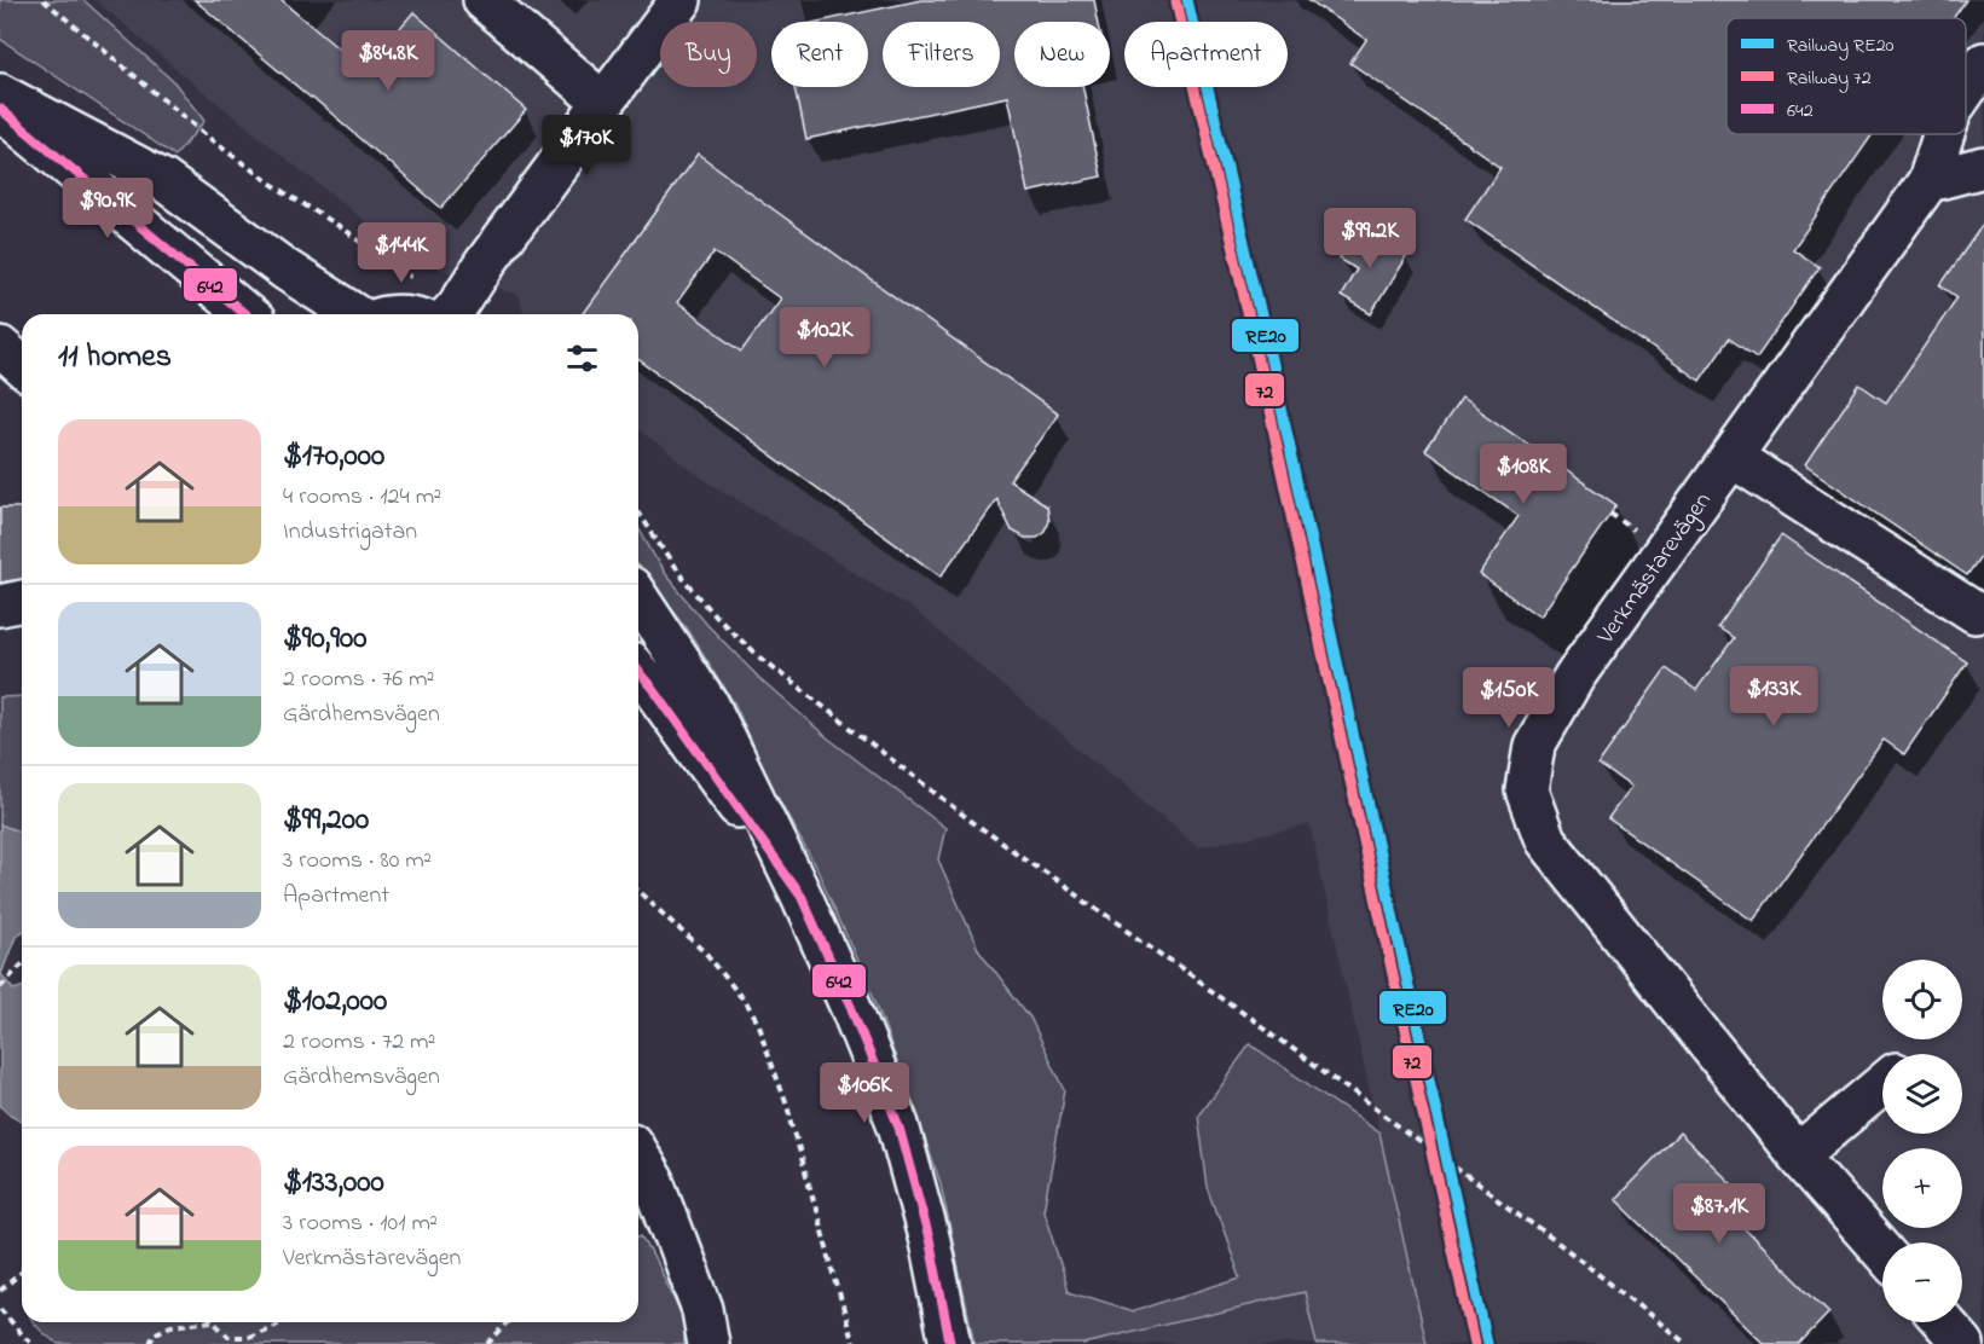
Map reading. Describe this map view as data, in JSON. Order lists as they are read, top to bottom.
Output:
{
  "streets": {
    "street": ["Verkmästarevägen"]
  },
  "lines": ["rail line RE20", "rail line 72", "transit line 642"],
  "legend": ["Railway RE20", "Railway 72", "642"],
  "page": {
    "chip": [
      "Buy",
      "Rent",
      "Filters",
      "New",
      "Apartment"
    ],
    "price": [
      "$84.8K",
      "$170K",
      "$90.9K",
      "$99.2K",
      "$144K",
      "$102K",
      "$108K",
      "$133K",
      "$150K",
      "$106K",
      "$87.1K"
    ],
    "heading": "11 homes",
    "list": [
      {
        "name": "$170,000",
        "note": "4 rooms · 124 m² · Industrigatan"
      },
      {
        "name": "$90,900",
        "note": "2 rooms · 76 m² · Gärdhemsvägen"
      },
      {
        "name": "$99,200",
        "note": "3 rooms · 80 m² · Apartment"
      },
      {
        "name": "$102,000",
        "note": "2 rooms · 72 m² · Gärdhemsvägen"
      },
      {
        "name": "$133,000",
        "note": "3 rooms · 101 m² · Verkmästarevägen"
      }
    ],
    "map_buttons": ["+", "−"]
  }
}
